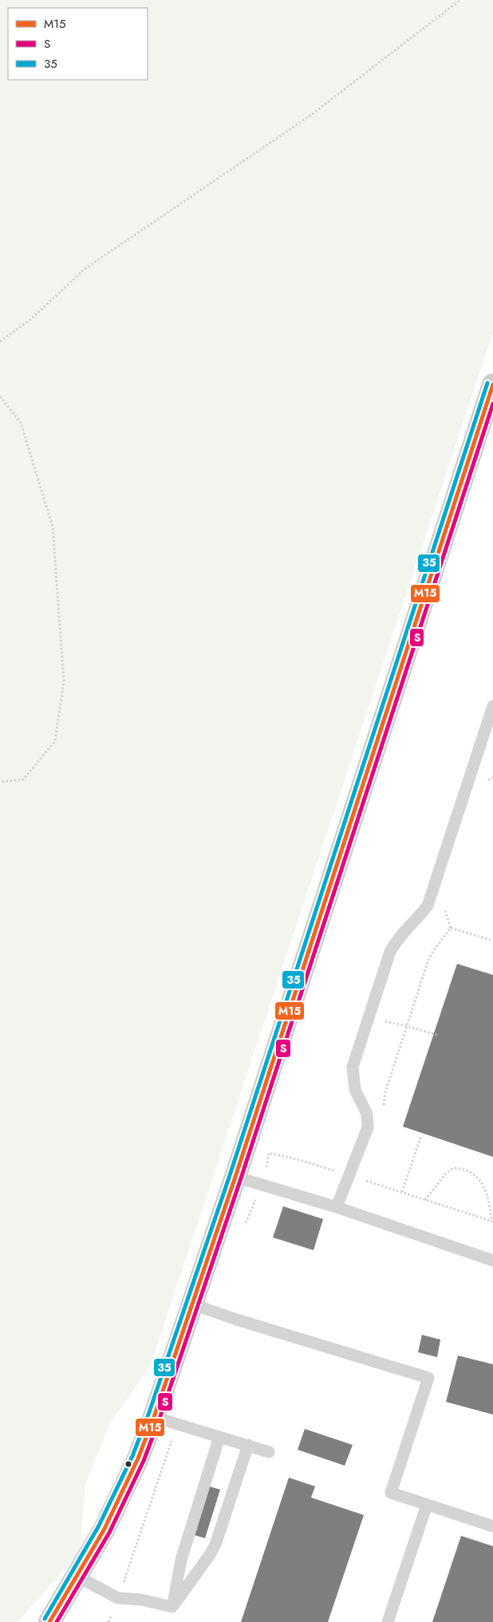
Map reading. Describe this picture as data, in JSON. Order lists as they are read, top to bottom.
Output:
{
  "lines": ["transit line 35", "transit line M15", "transit line S"],
  "legend": ["M15", "S", "35"]
}
